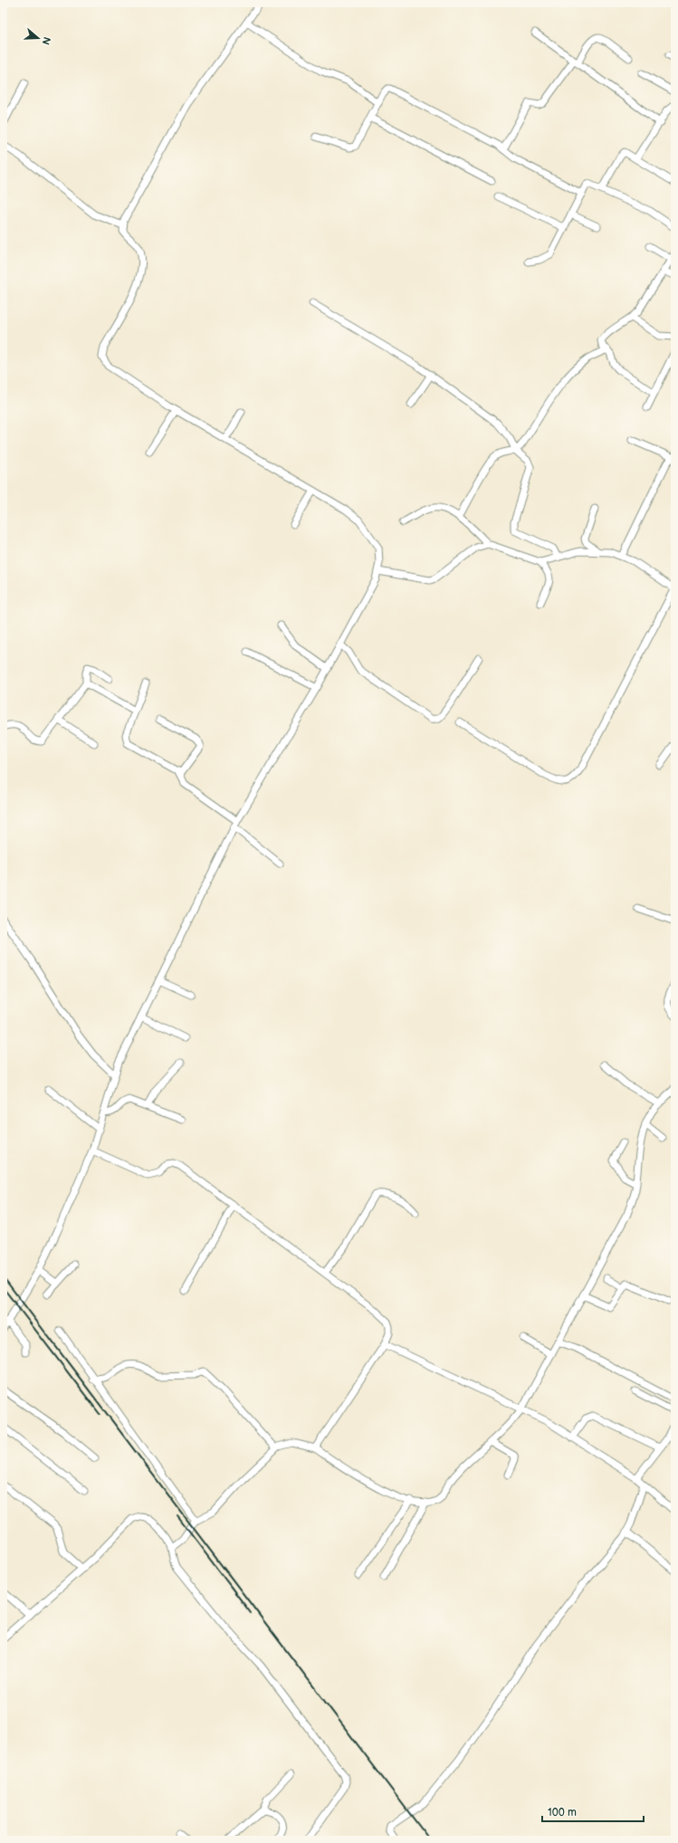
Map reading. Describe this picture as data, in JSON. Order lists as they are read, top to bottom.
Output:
{
  "scale_bar": "100 m",
  "north": "right"
}
